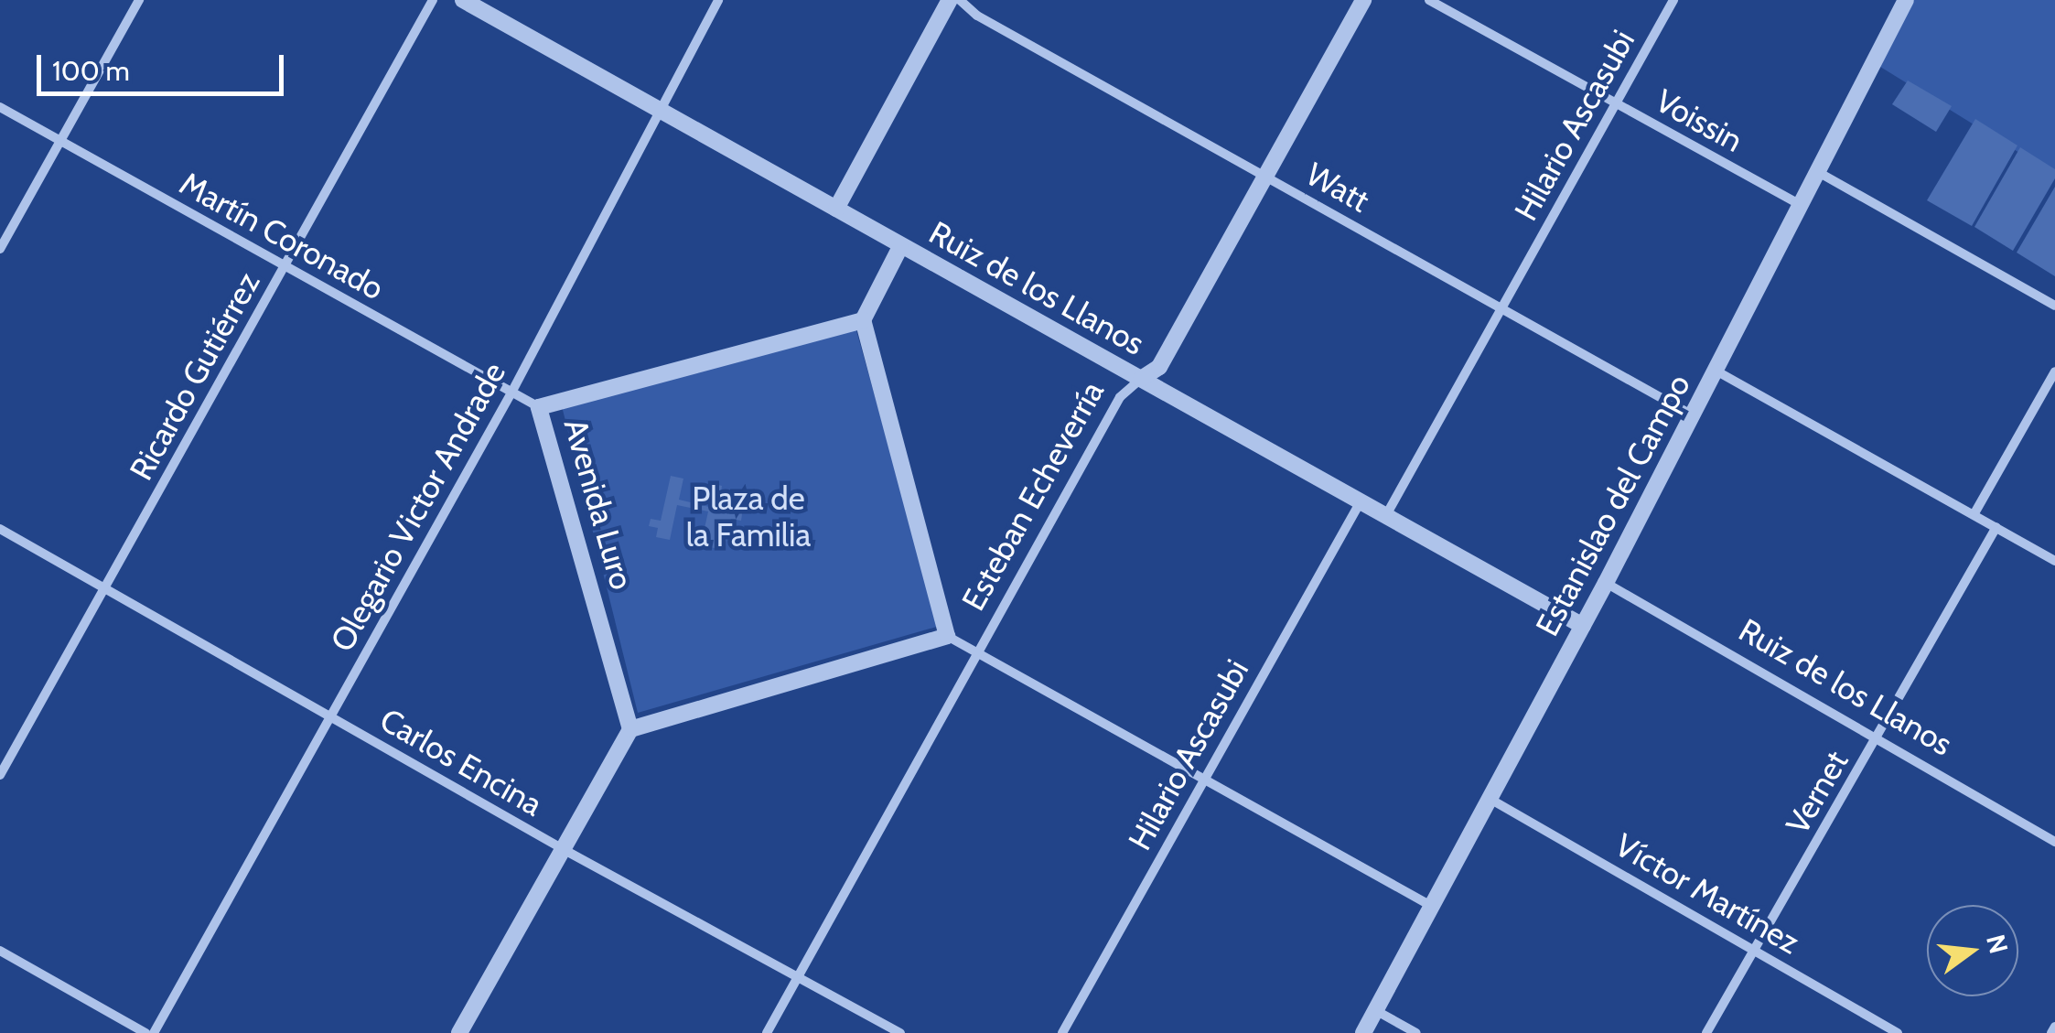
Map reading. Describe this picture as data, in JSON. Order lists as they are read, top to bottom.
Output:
{
  "streets": {
    "street": [
      "Voissin",
      "Hilario Ascasubi",
      "Watt",
      "Martín Coronado",
      "Ruiz de los Llanos",
      "Ricardo Gutiérrez",
      "Esteban Echeverría",
      "Avenida Luro",
      "Estanislao del Campo",
      "Olegario Victor Andrade",
      "Carlos Encina",
      "Vernet",
      "Víctor Martínez"
    ]
  },
  "crossings": [
    ["Voissin", "Hilario Ascasubi"],
    ["Voissin", "Estanislao del Campo"],
    ["Hilario Ascasubi", "Watt"],
    ["Hilario Ascasubi", "Ruiz de los Llanos"],
    ["Watt", "Esteban Echeverría"],
    ["Watt", "Estanislao del Campo"],
    ["Martín Coronado", "Ricardo Gutiérrez"],
    ["Martín Coronado", "Avenida Luro"],
    ["Martín Coronado", "Olegario Victor Andrade"],
    ["Ruiz de los Llanos", "Esteban Echeverría"],
    ["Ruiz de los Llanos", "Estanislao del Campo"],
    ["Ruiz de los Llanos", "Olegario Victor Andrade"],
    ["Ruiz de los Llanos", "Vernet"],
    ["Ricardo Gutiérrez", "Carlos Encina"],
    ["Esteban Echeverría", "Carlos Encina"],
    ["Estanislao del Campo", "Víctor Martínez"],
    ["Olegario Victor Andrade", "Carlos Encina"],
    ["Vernet", "Víctor Martínez"]
  ],
  "parks": ["Plaza de la Familia"],
  "scale_bar": "100 m",
  "north": "right"
}
